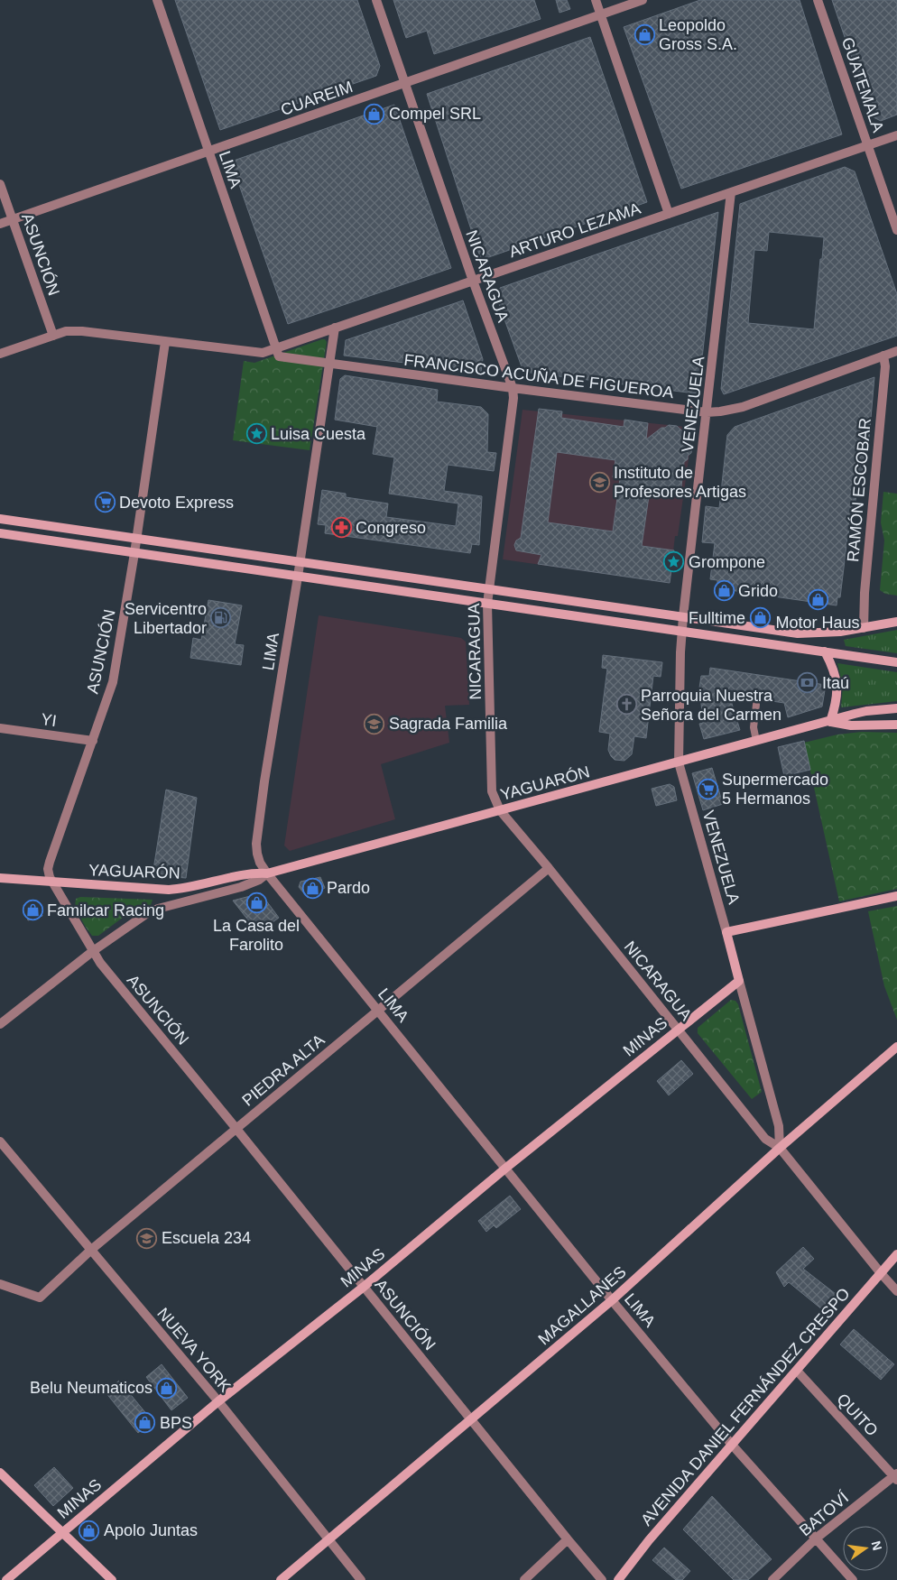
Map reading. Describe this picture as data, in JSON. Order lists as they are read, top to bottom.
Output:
{
  "streets": {
    "street": [
      "GUATEMALA",
      "CUAREIM",
      "LIMA",
      "ARTURO LEZAMA",
      "ASUNCIÓN",
      "NICARAGUA",
      "FRANCISCO ACUÑA DE FIGUEROA",
      "VENEZUELA",
      "RAMÓN ESCOBAR",
      "YI",
      "YAGUARÓN",
      "MINAS",
      "PIEDRA ALTA",
      "MAGALLANES",
      "NUEVA YORK",
      "AVENIDA DANIEL FERNÁNDEZ CRESPO",
      "QUITO",
      "BATOVÍ"
    ]
  },
  "crossings": [
    ["GUATEMALA", "ARTURO LEZAMA"],
    ["CUAREIM", "LIMA"],
    ["CUAREIM", "ASUNCIÓN"],
    ["CUAREIM", "NICARAGUA"],
    ["LIMA", "ARTURO LEZAMA"],
    ["LIMA", "FRANCISCO ACUÑA DE FIGUEROA"],
    ["LIMA", "YAGUARÓN"],
    ["LIMA", "MINAS"],
    ["LIMA", "PIEDRA ALTA"],
    ["LIMA", "MAGALLANES"],
    ["LIMA", "AVENIDA DANIEL FERNÁNDEZ CRESPO"],
    ["LIMA", "BATOVÍ"],
    ["ARTURO LEZAMA", "ASUNCIÓN"],
    ["ARTURO LEZAMA", "NICARAGUA"],
    ["ARTURO LEZAMA", "FRANCISCO ACUÑA DE FIGUEROA"],
    ["ARTURO LEZAMA", "VENEZUELA"],
    ["ASUNCIÓN", "YI"],
    ["ASUNCIÓN", "YAGUARÓN"],
    ["ASUNCIÓN", "MINAS"],
    ["ASUNCIÓN", "PIEDRA ALTA"],
    ["ASUNCIÓN", "MAGALLANES"],
    ["NICARAGUA", "FRANCISCO ACUÑA DE FIGUEROA"],
    ["NICARAGUA", "VENEZUELA"],
    ["NICARAGUA", "YAGUARÓN"],
    ["NICARAGUA", "MINAS"],
    ["NICARAGUA", "PIEDRA ALTA"],
    ["NICARAGUA", "MAGALLANES"],
    ["NICARAGUA", "AVENIDA DANIEL FERNÁNDEZ CRESPO"],
    ["FRANCISCO ACUÑA DE FIGUEROA", "VENEZUELA"],
    ["FRANCISCO ACUÑA DE FIGUEROA", "RAMÓN ESCOBAR"],
    ["VENEZUELA", "YAGUARÓN"],
    ["VENEZUELA", "MINAS"],
    ["VENEZUELA", "MAGALLANES"],
    ["MINAS", "NUEVA YORK"],
    ["PIEDRA ALTA", "NUEVA YORK"],
    ["MAGALLANES", "NUEVA YORK"],
    ["AVENIDA DANIEL FERNÁNDEZ CRESPO", "QUITO"],
    ["QUITO", "BATOVÍ"]
  ],
  "places": {
    "shop": [
      "Leopoldo Gross S.A.",
      "Compel SRL",
      "Grido",
      "Motor Haus",
      "Fulltime",
      "Pardo",
      "La Casa del Farolito",
      "Familcar Racing",
      "Belu Neumaticos",
      "BPS",
      "Apolo Juntas"
    ],
    "place": ["Luisa Cuesta", "Grompone"],
    "school or university": ["Instituto de Profesores Artigas", "Sagrada Familia", "Escuela 234"],
    "supermarket": ["Devoto Express", "Supermercado 5 Hermanos"],
    "pharmacy": ["Congreso"],
    "fuel station": ["Servicentro Libertador"],
    "bank": ["Itaú"],
    "church": ["Parroquia Nuestra Señora del Carmen"]
  },
  "north": "right"
}
